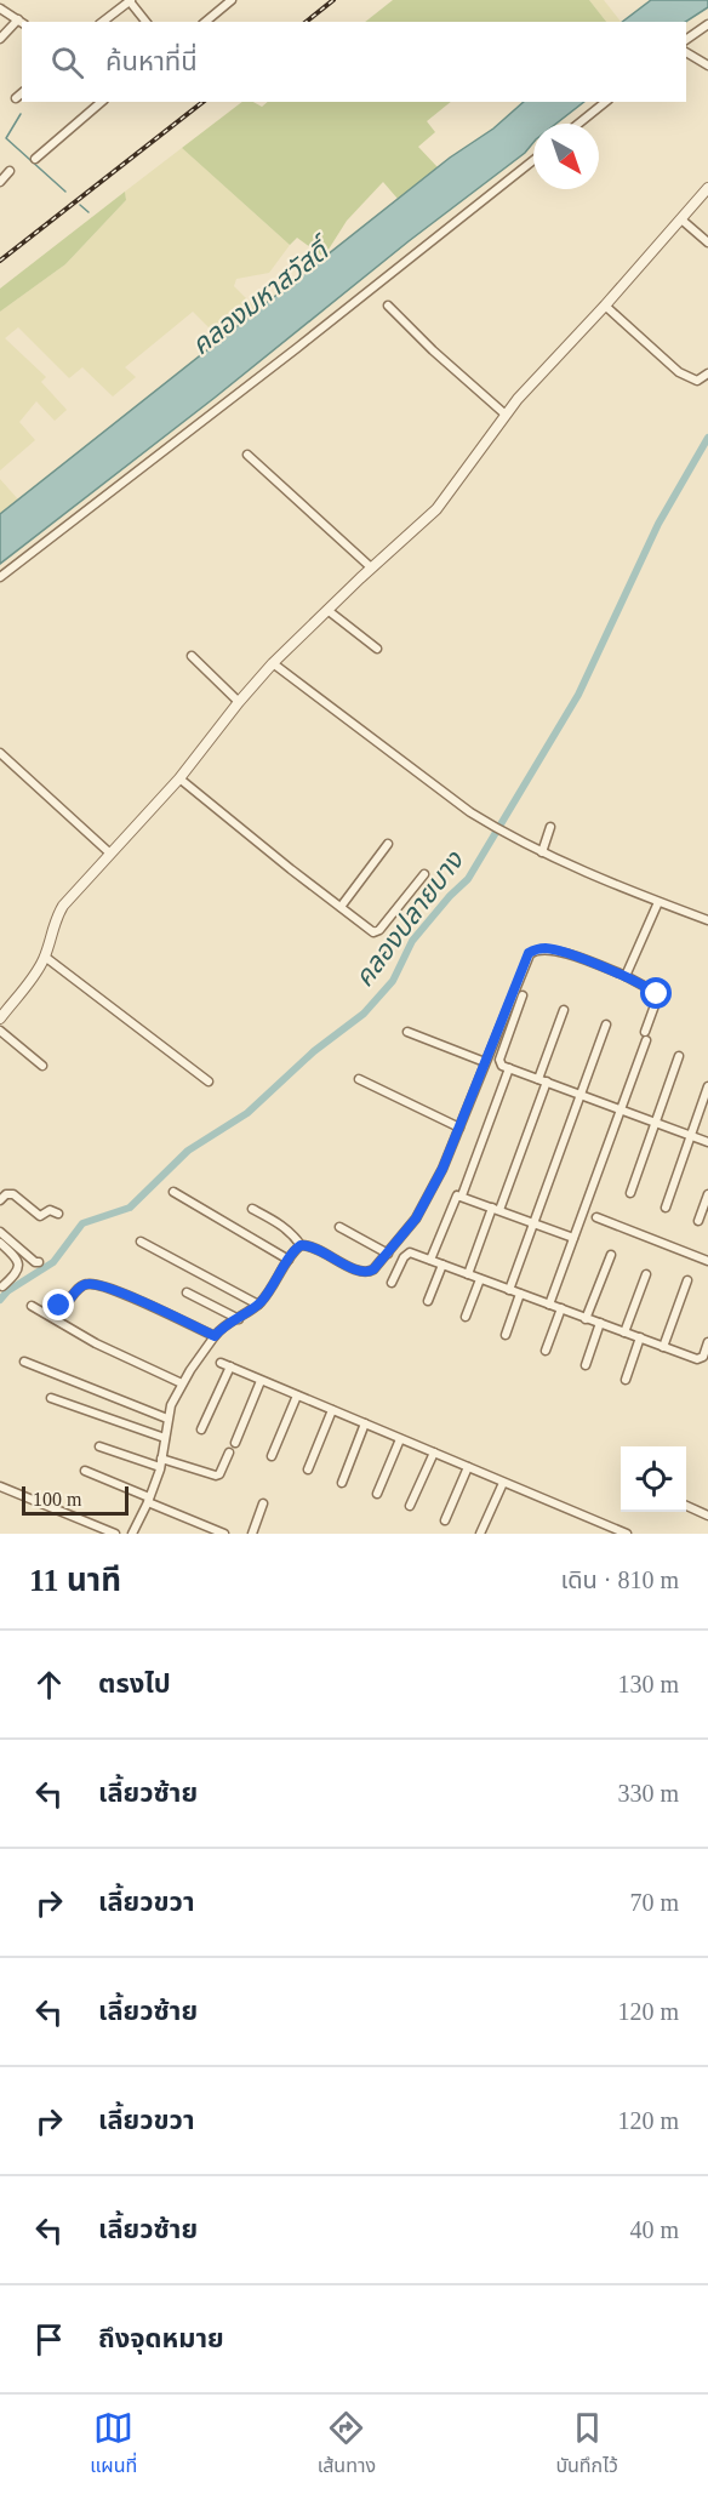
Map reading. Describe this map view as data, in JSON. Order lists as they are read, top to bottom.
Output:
{
  "water": ["คลองมหาสวัสดิ์", "คลองปลายบาง"],
  "scale_bar": "100 m",
  "north": "bottom right",
  "page": {
    "search": "ค้นหาที่นี่",
    "scale": "100 m",
    "heading": ["11 นาที", "เดิน · 810 m"],
    "list": [
      ["ตรงไป", "130 m"],
      ["เลี้ยวซ้าย", "330 m"],
      ["เลี้ยวขวา", "70 m"],
      ["เลี้ยวซ้าย", "120 m"],
      ["เลี้ยวขวา", "120 m"],
      ["เลี้ยวซ้าย", "40 m"],
      "ถึงจุดหมาย"
    ],
    "nav": ["แผนที่", "เส้นทาง", "บันทึกไว้"]
  }
}
